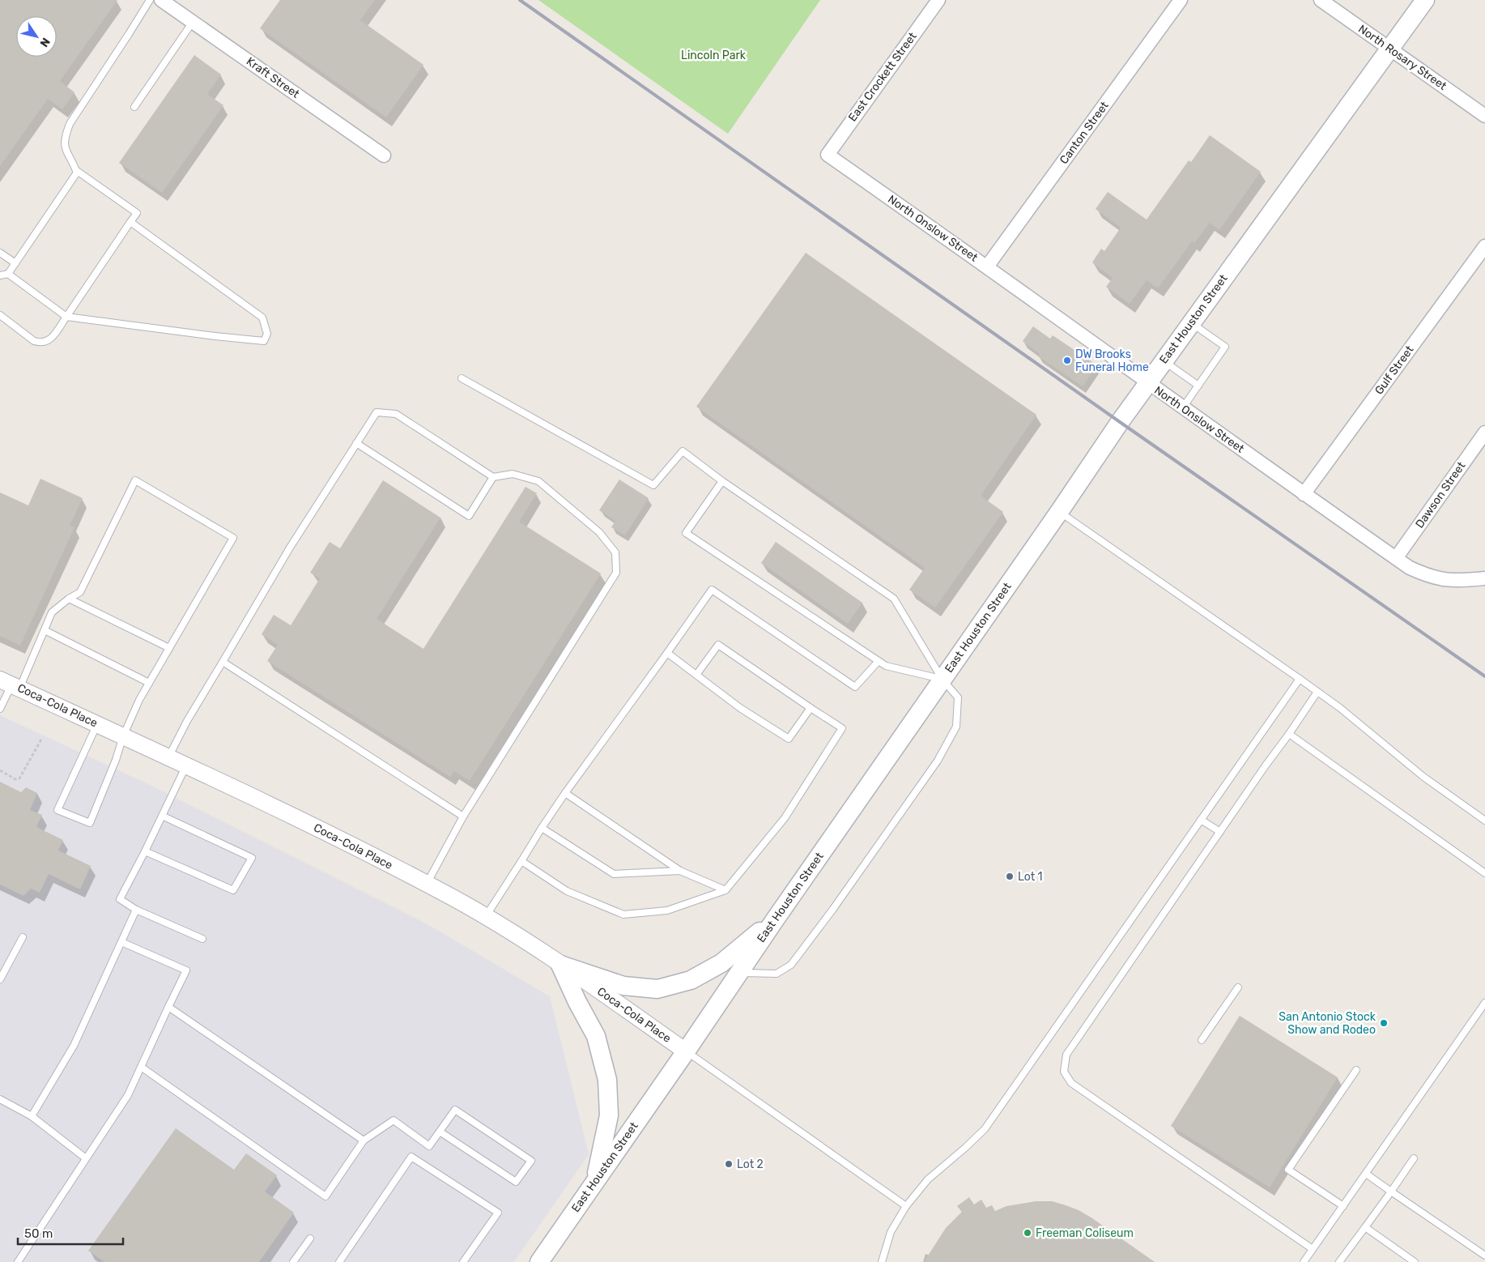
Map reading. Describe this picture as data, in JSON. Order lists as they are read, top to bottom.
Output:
{
  "streets": {
    "main road": ["East Houston Street"],
    "street": [
      "North Rosary Street",
      "East Crockett Street",
      "Kraft Street",
      "Canton Street",
      "North Onslow Street",
      "Gulf Street",
      "Dawson Street",
      "Coca-Cola Place"
    ]
  },
  "crossings": [
    ["North Rosary Street", "East Houston Street"],
    ["East Crockett Street", "North Onslow Street"],
    ["Canton Street", "North Onslow Street"],
    ["North Onslow Street", "East Houston Street"],
    ["North Onslow Street", "Gulf Street"],
    ["North Onslow Street", "Dawson Street"],
    ["East Houston Street", "Coca-Cola Place"]
  ],
  "parks": ["Lincoln Park"],
  "places": [
    "DW Brooks Funeral Home",
    "Lot 1",
    "San Antonio Stock Show and Rodeo",
    "Lot 2",
    "Freeman Coliseum"
  ],
  "scale_bar": "50 m",
  "north": "bottom right"
}
